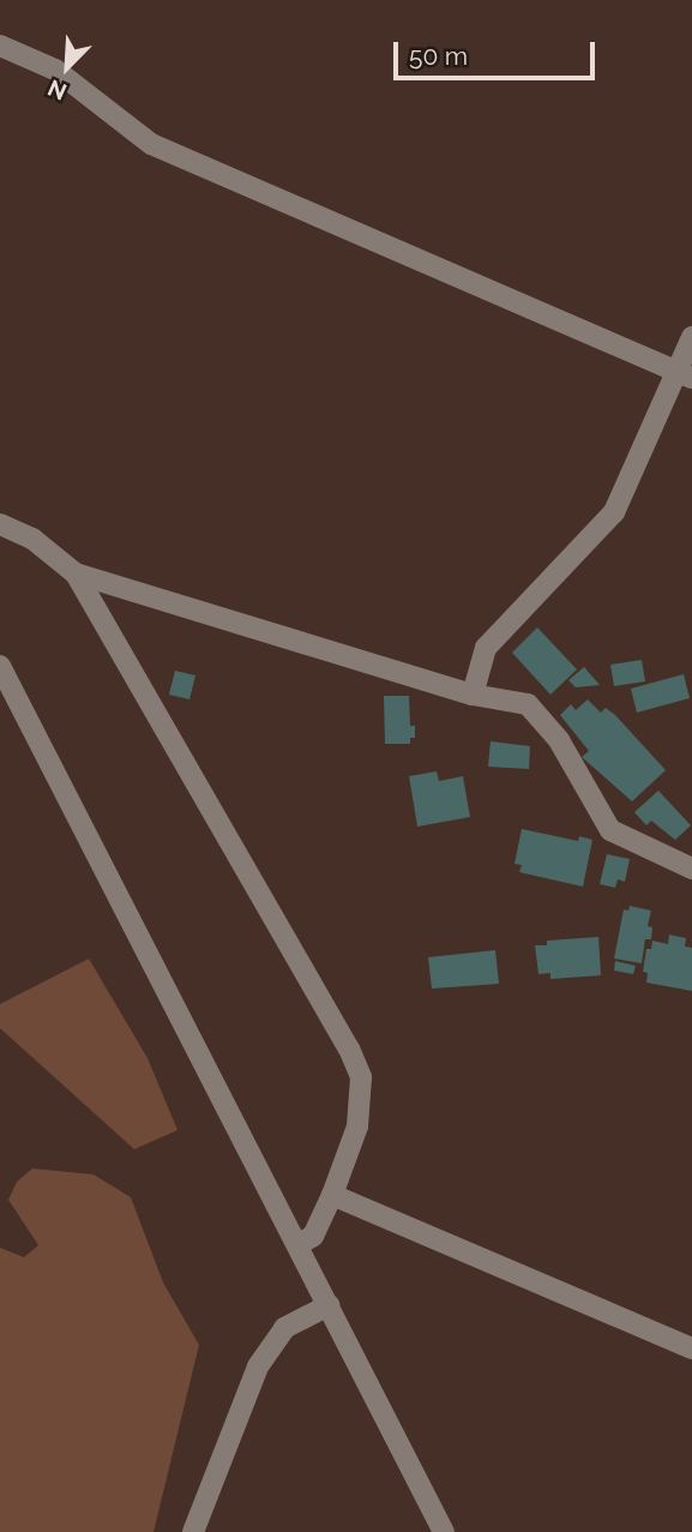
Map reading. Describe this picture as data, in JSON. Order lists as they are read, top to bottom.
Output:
{
  "scale_bar": "50 m",
  "north": "bottom left"
}
